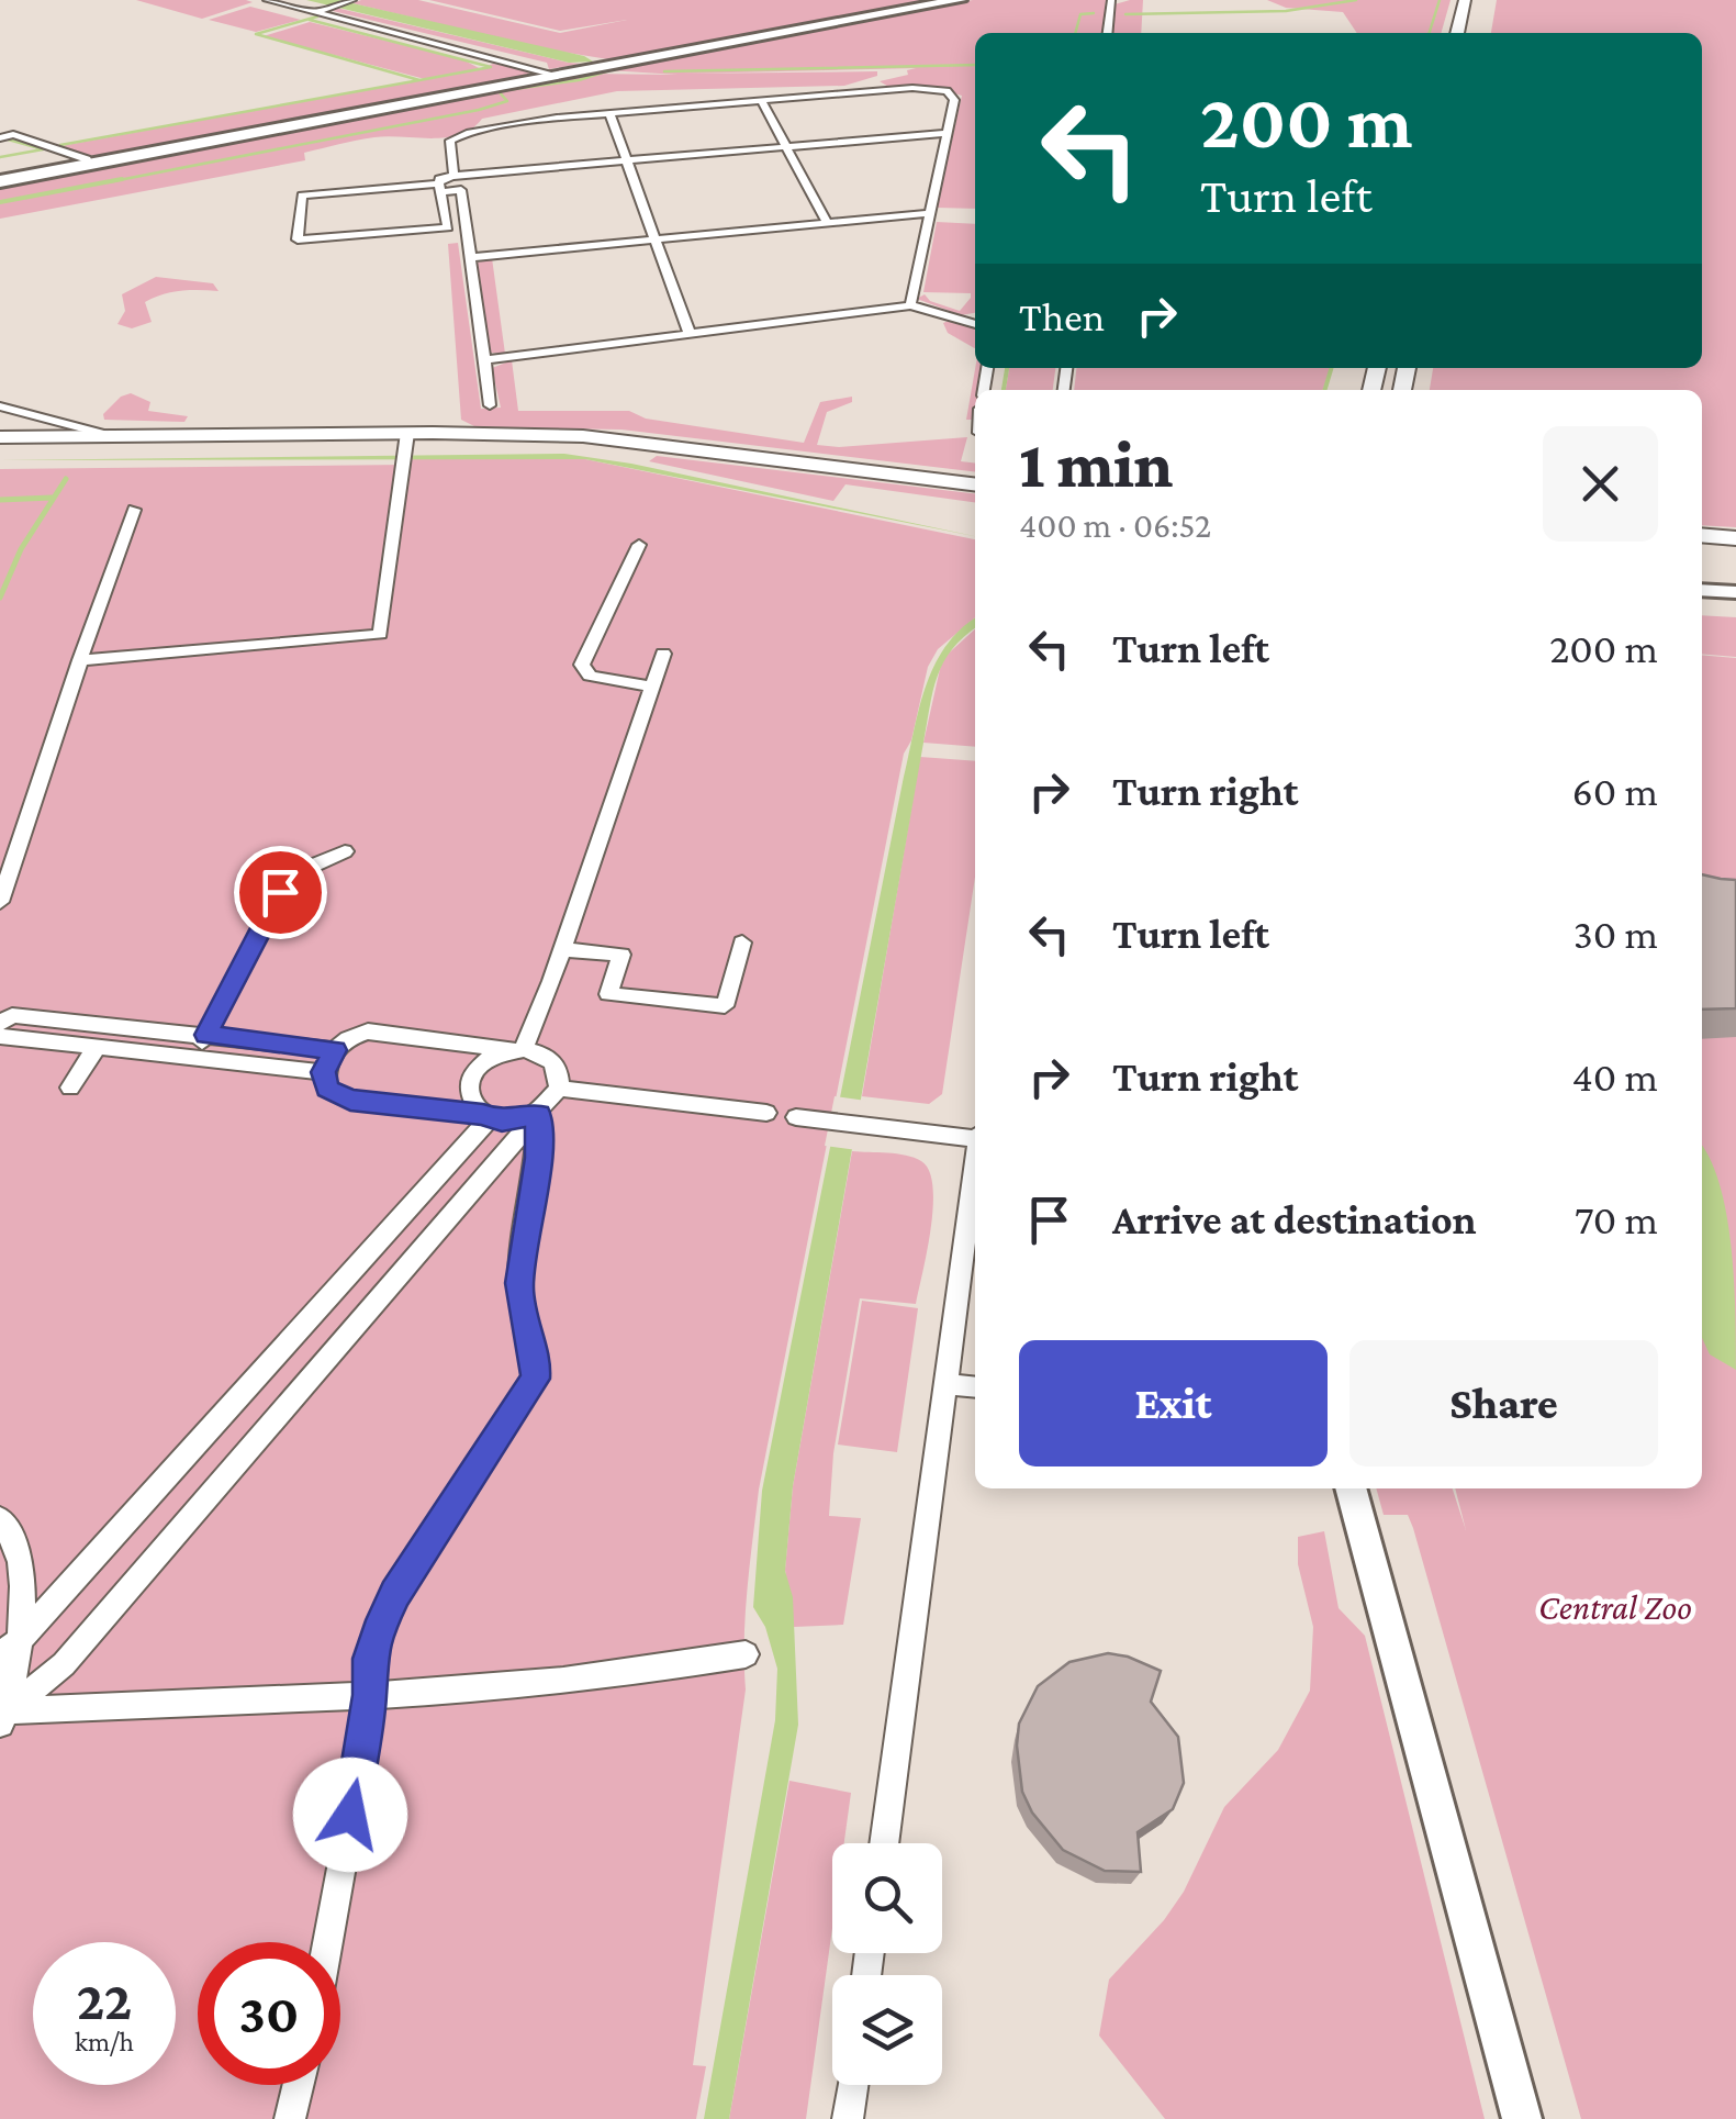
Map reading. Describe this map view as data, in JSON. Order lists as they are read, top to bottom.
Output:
{
  "parks": ["Central Zoo"],
  "page": {
    "turn": ["200 m", "Turn left"],
    "then": "Then",
    "heading": ["1 min", "400 m · 06:52"],
    "list": [
      {
        "name": "Turn left",
        "value": "200 m"
      },
      {
        "name": "Turn right",
        "value": "60 m"
      },
      {
        "name": "Turn left",
        "value": "30 m"
      },
      {
        "name": "Turn right",
        "value": "40 m"
      },
      {
        "name": "Arrive at destination",
        "value": "70 m"
      }
    ],
    "buttons": ["Exit", "Share"],
    "speed": "22 km/h",
    "limit": "30"
  }
}
